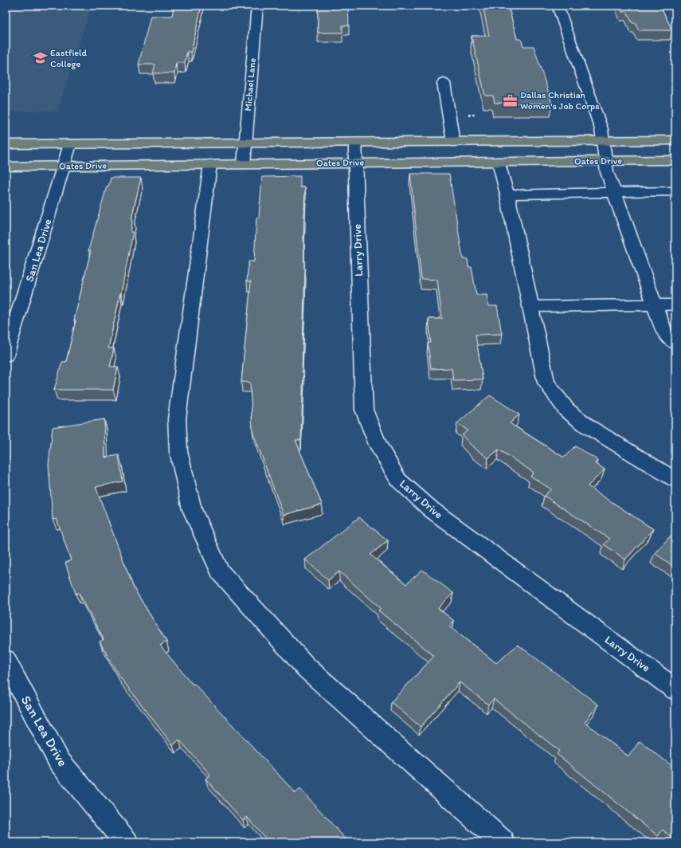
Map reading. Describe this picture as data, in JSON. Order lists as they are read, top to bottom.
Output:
{
  "streets": {
    "main road": ["Oates Drive"],
    "street": ["Michael Lane", "San Lea Drive", "Larry Drive"]
  },
  "crossings": [
    ["Michael Lane", "Oates Drive"],
    ["Oates Drive", "San Lea Drive"],
    ["Oates Drive", "Larry Drive"]
  ],
  "places": {
    "school or university": ["Eastfield College"],
    "office": ["Dallas Christian Women's Job Corps"]
  }
}
